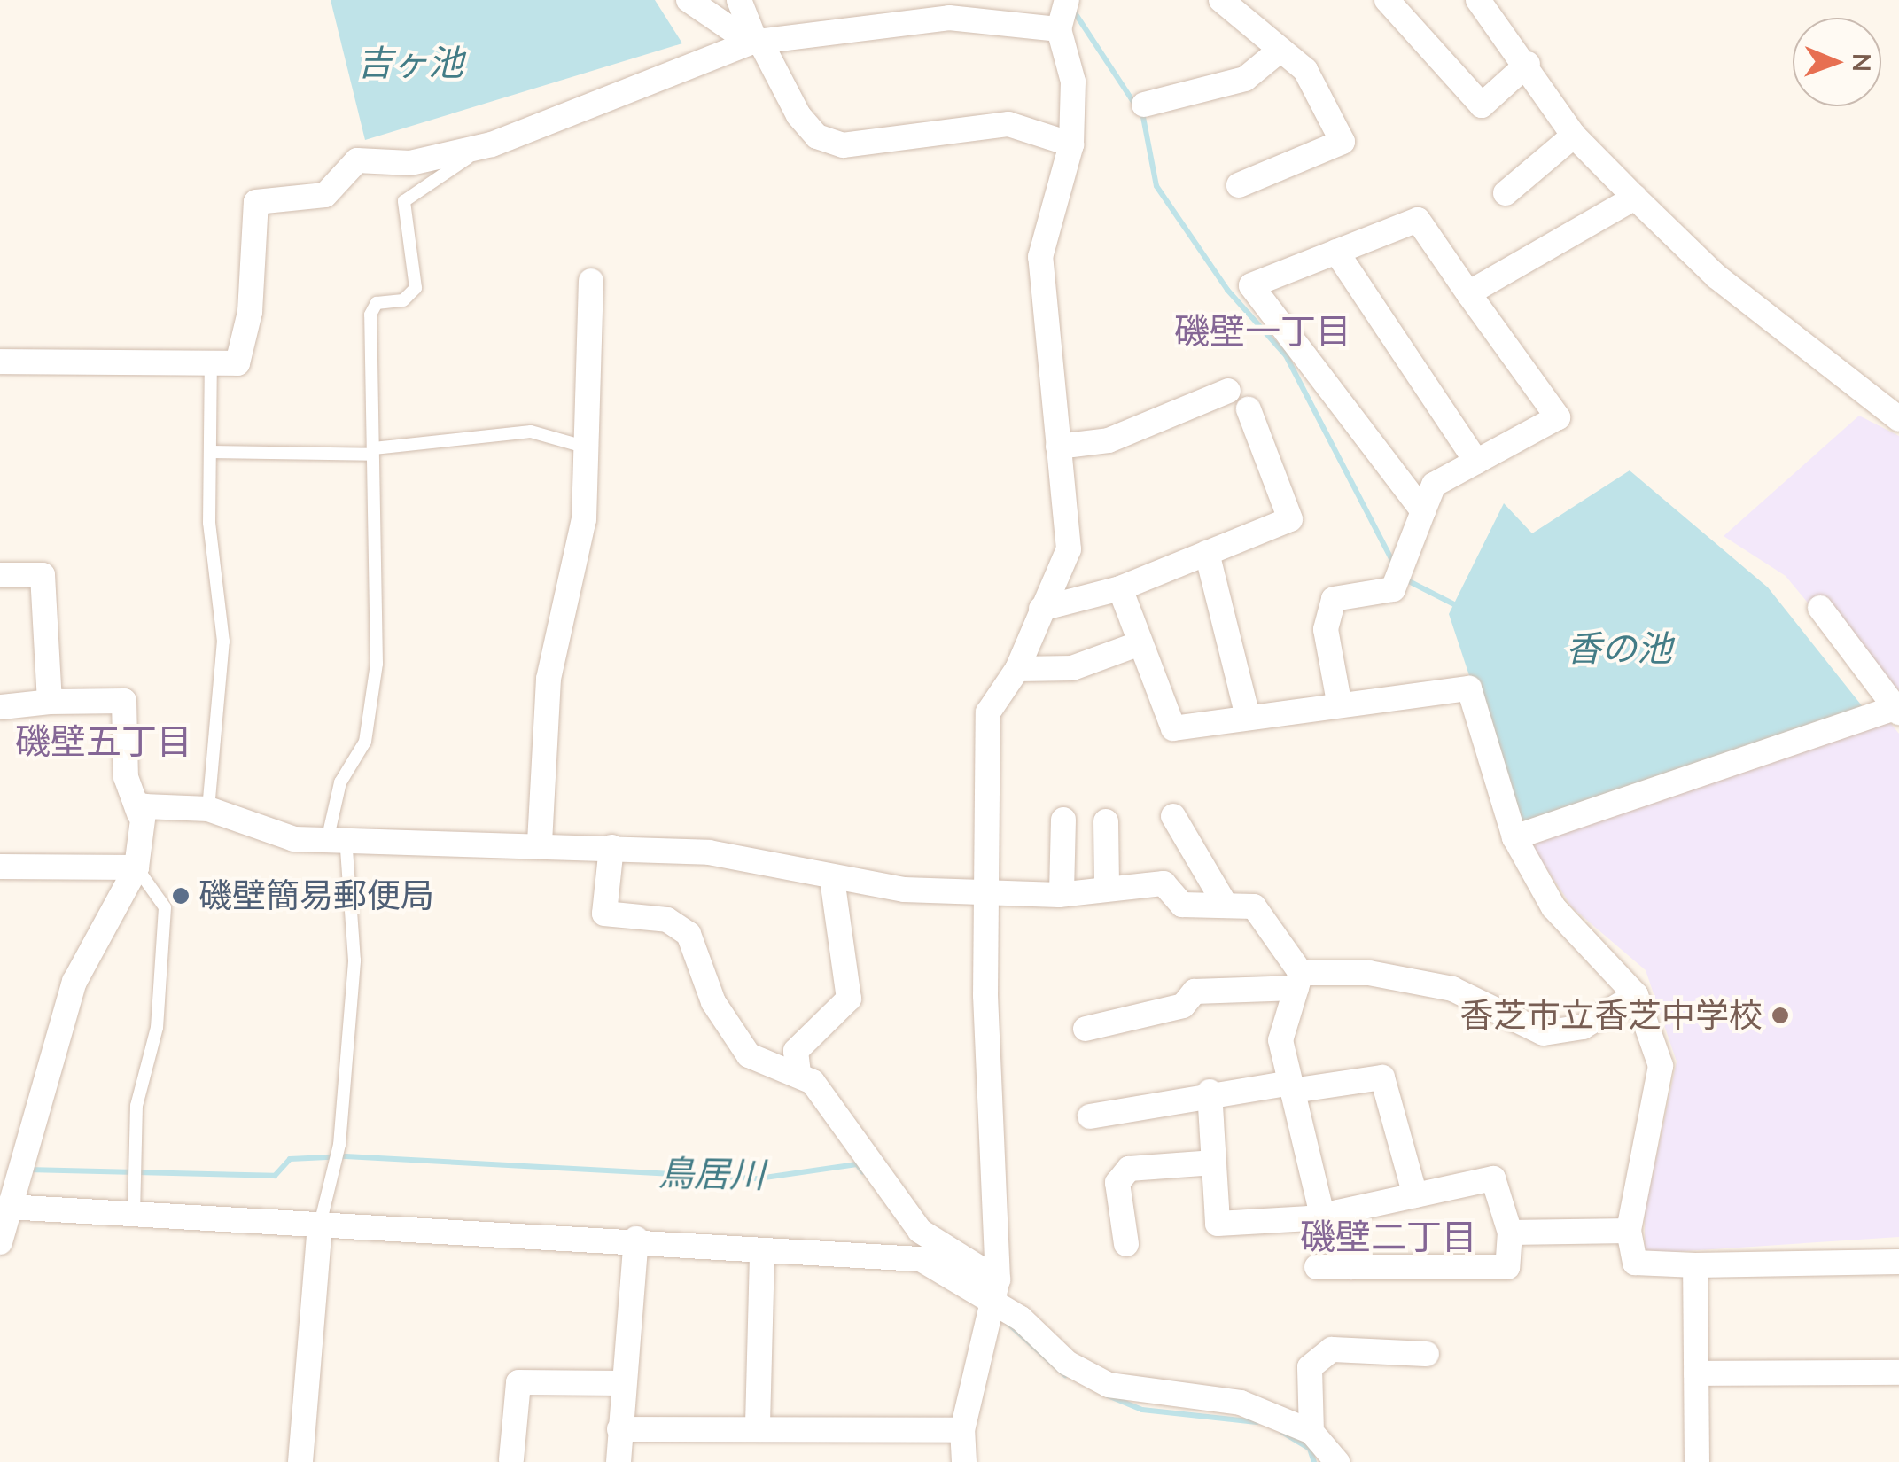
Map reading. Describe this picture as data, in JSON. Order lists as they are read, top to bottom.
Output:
{
  "districts": ["磯壁一丁目", "磯壁五丁目", "磯壁二丁目"],
  "water": ["吉ヶ池", "香の池", "鳥居川"],
  "places": ["磯壁簡易郵便局", "香芝市立香芝中学校"],
  "north": "right"
}
